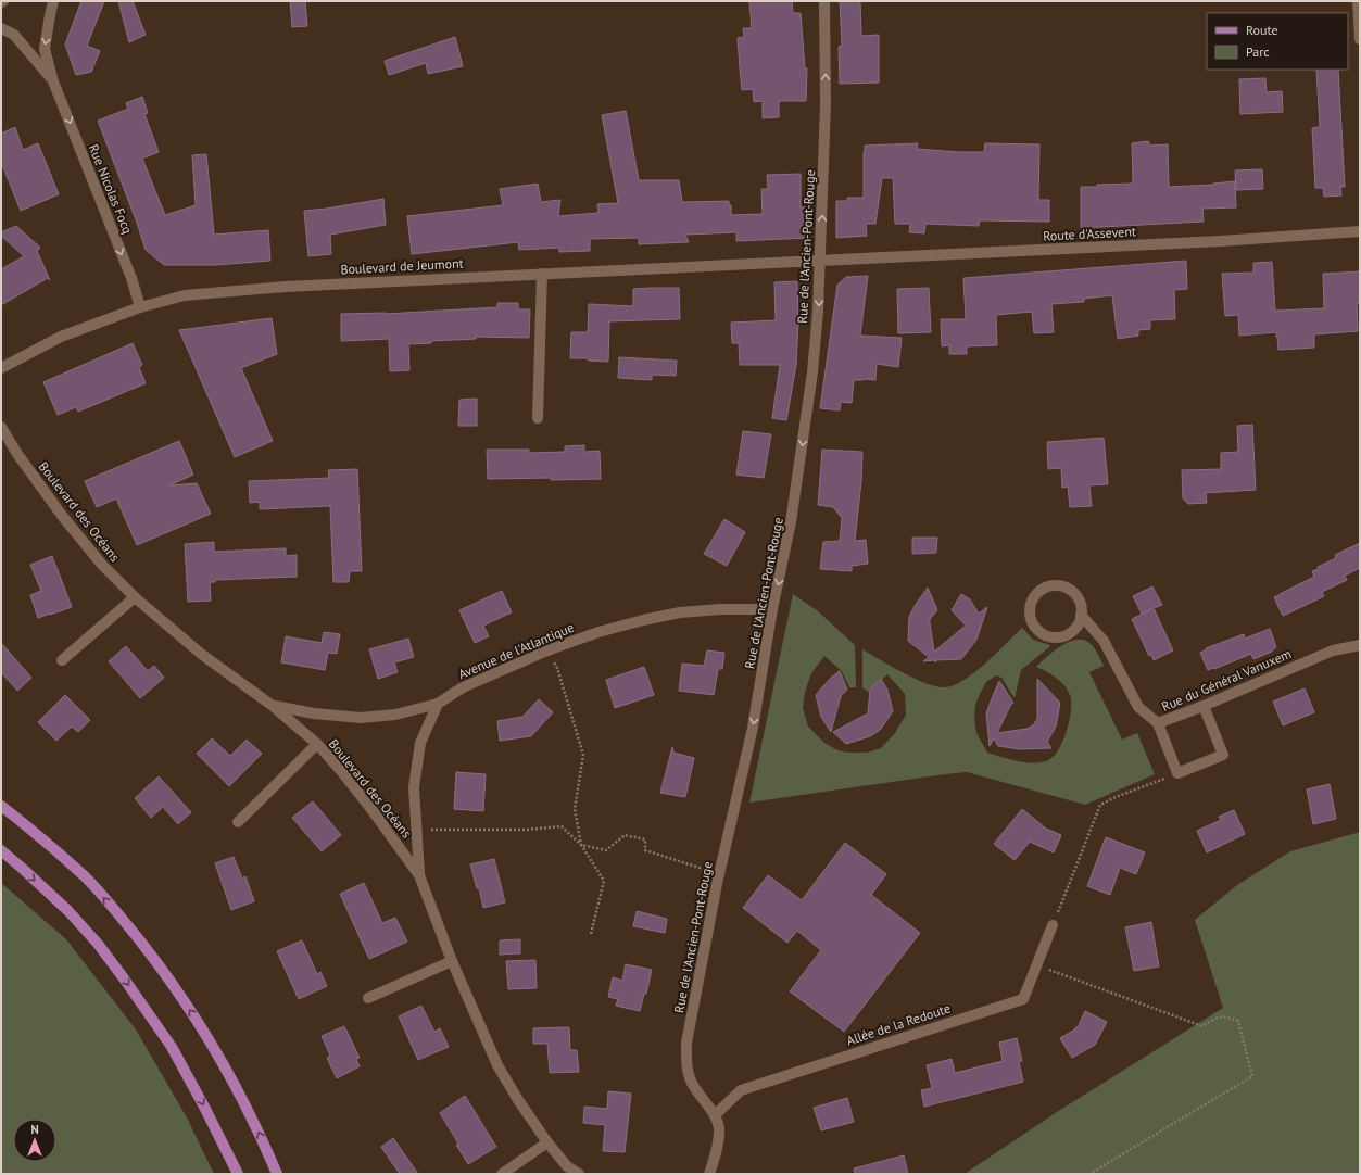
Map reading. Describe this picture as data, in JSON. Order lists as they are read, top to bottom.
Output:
{
  "streets": {
    "street": [
      "Rue Nicolas Focq",
      "Route d'Assevent",
      "Rue de l'Ancien-Pont-Rouge",
      "Boulevard de Jeumont",
      "Boulevard des Océans",
      "Avenue de l'Atlantique",
      "Rue du Général Vanuxem",
      "Allée de la Redoute"
    ]
  },
  "crossings": [
    ["Rue Nicolas Focq", "Boulevard de Jeumont"],
    ["Route d'Assevent", "Rue de l'Ancien-Pont-Rouge"],
    ["Route d'Assevent", "Boulevard de Jeumont"],
    ["Rue de l'Ancien-Pont-Rouge", "Boulevard de Jeumont"],
    ["Rue de l'Ancien-Pont-Rouge", "Avenue de l'Atlantique"],
    ["Rue de l'Ancien-Pont-Rouge", "Allée de la Redoute"],
    ["Boulevard des Océans", "Avenue de l'Atlantique"]
  ],
  "one_way": ["Rue Nicolas Focq"],
  "legend": ["Route", "Parc"],
  "north": "top"
}
